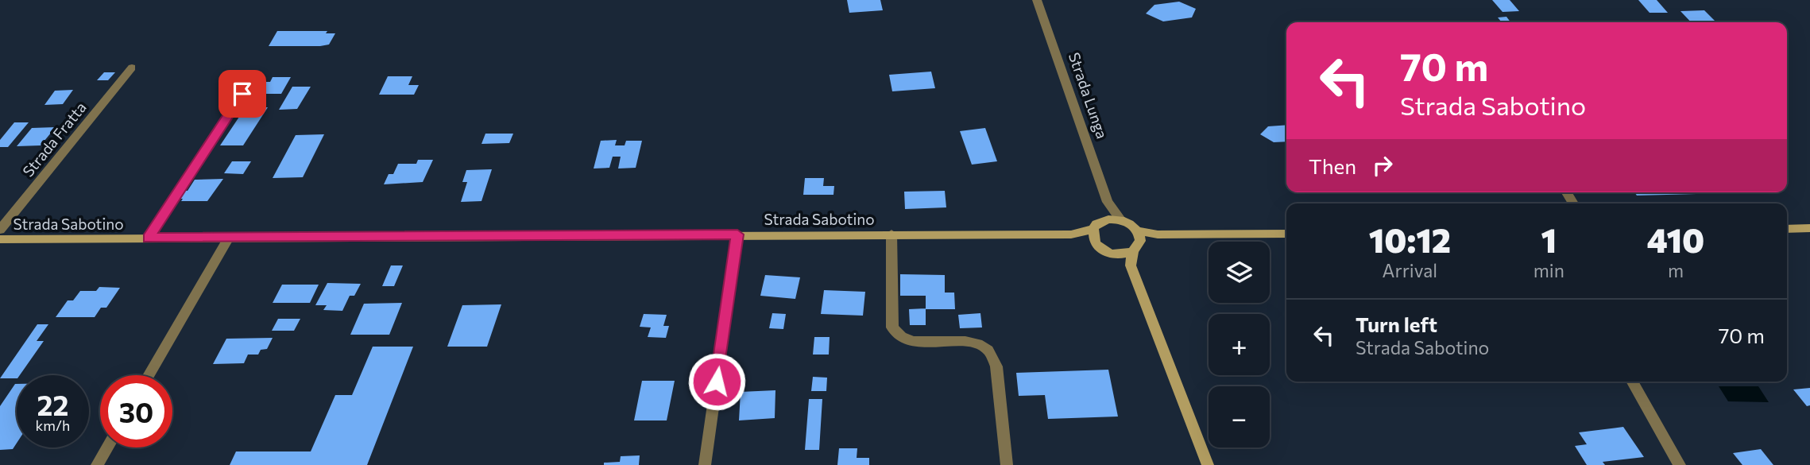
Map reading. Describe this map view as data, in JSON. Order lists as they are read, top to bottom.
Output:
{
  "streets": {
    "street": ["Strada Lunga", "Strada Fratta", "Strada Sabotino"]
  },
  "crossings": [
    ["Strada Lunga", "Strada Sabotino"]
  ],
  "page": {
    "turn": ["70 m", "Strada Sabotino"],
    "then": "Then",
    "eta": [
      "10:12",
      "Arrival",
      "1",
      "min",
      "410",
      "m"
    ],
    "map_buttons": ["+", "−"],
    "list": [
      {
        "name": "Turn left",
        "note": "Strada Sabotino",
        "value": "70 m"
      }
    ],
    "speed": "22 km/h",
    "limit": "30"
  }
}
